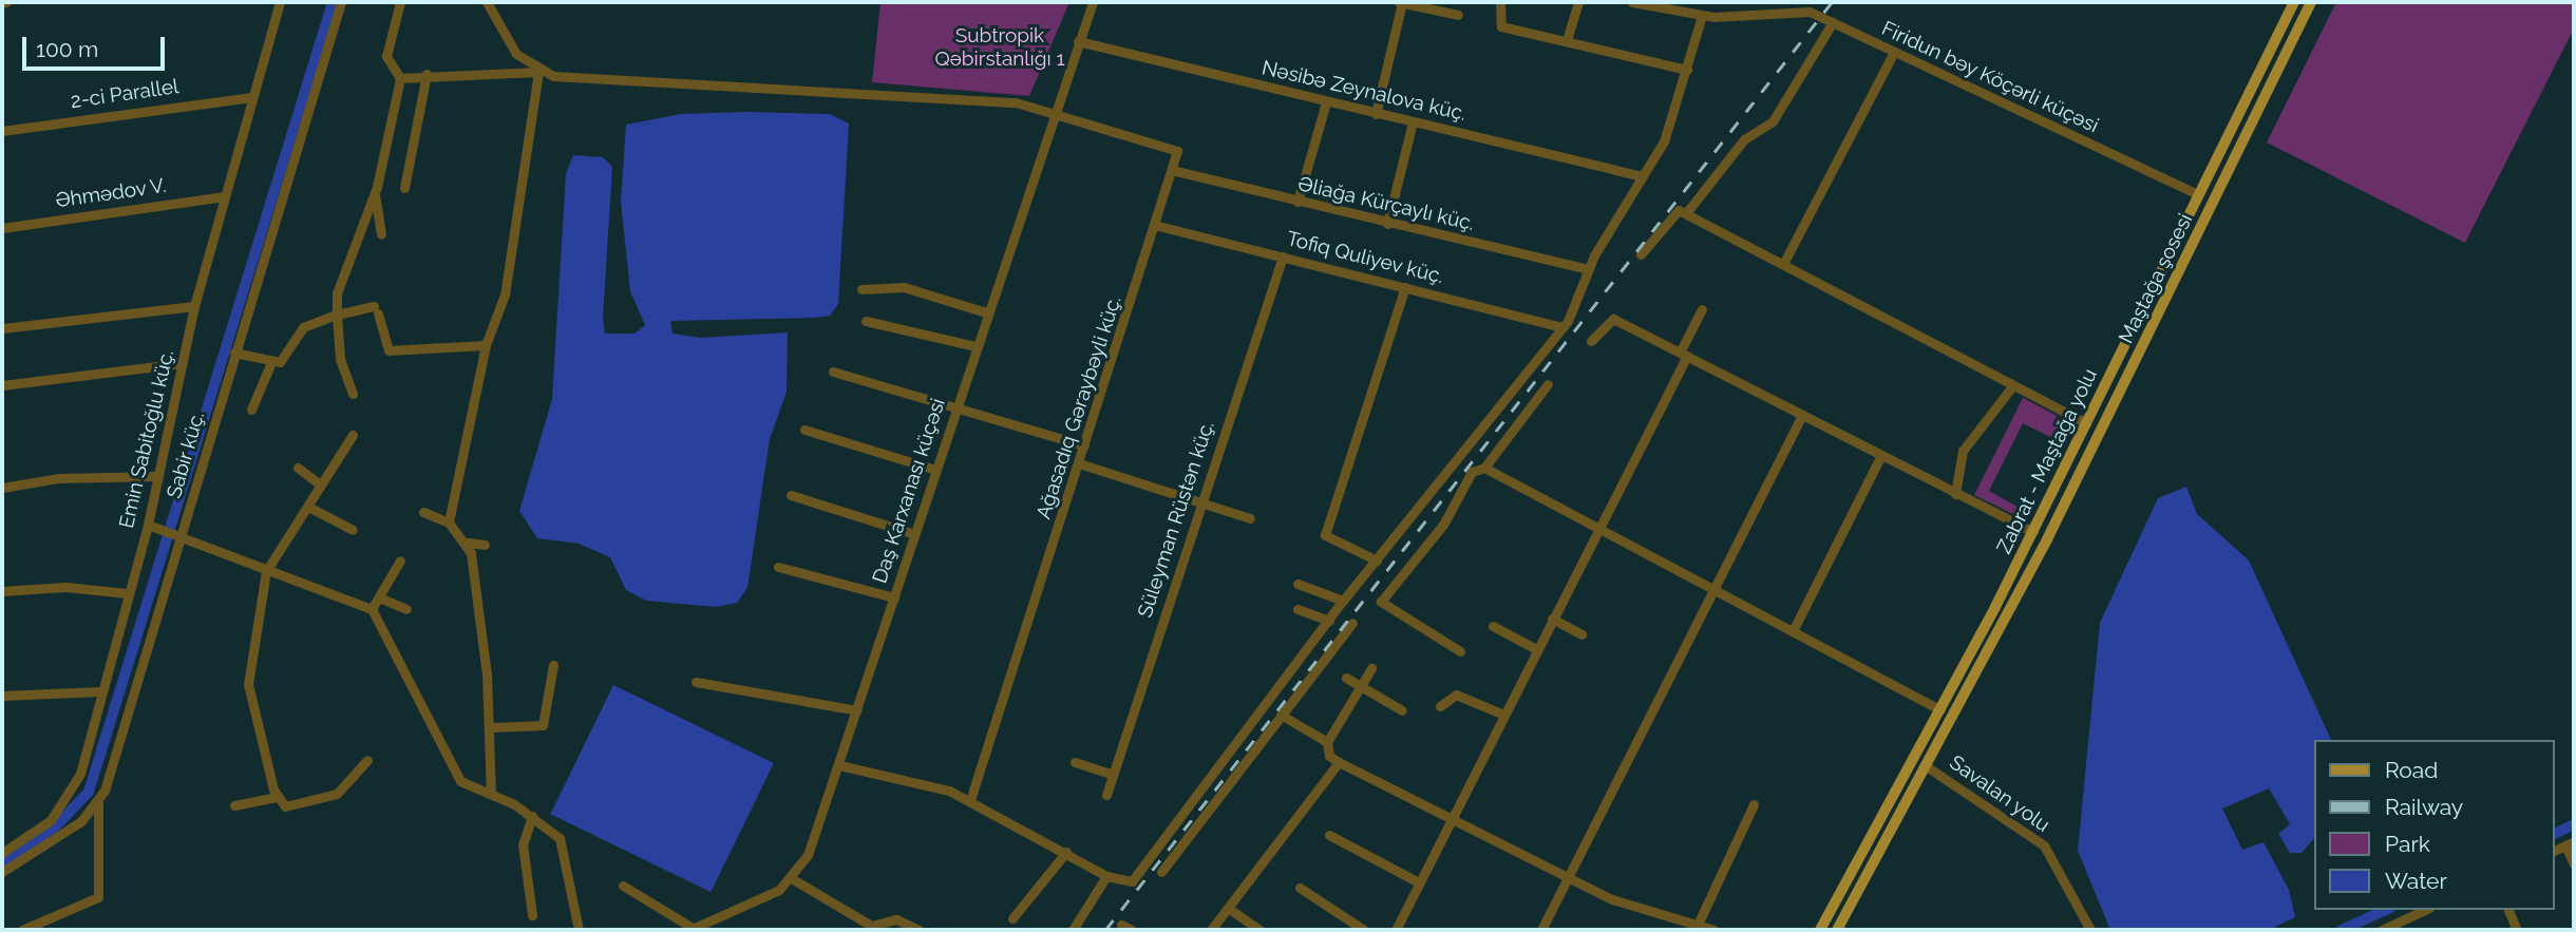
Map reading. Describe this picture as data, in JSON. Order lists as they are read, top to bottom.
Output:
{
  "streets": {
    "main road": ["Maştağa şosesi", "Zabrat - Maştağa yolu"],
    "street": [
      "Firidun bəy Köçərli küçəsi",
      "Nəsibə Zeynalova küç.",
      "2-ci Parallel",
      "Əhmədov V.",
      "Əliağa Kürçaylı küç.",
      "Tofiq Quliyev küç.",
      "Ağasadıq Gəraybəyli küç.",
      "Emin Sabitoğlu küç.",
      "Sabir küç.",
      "Daş Karxanası küçəsi",
      "Süleyman Rüstən küç.",
      "Savalan yolu"
    ]
  },
  "crossings": [
    ["Firidun bəy Köçərli küçəsi", "Zabrat - Maştağa yolu"],
    ["Nəsibə Zeynalova küç.", "Daş Karxanası küçəsi"],
    ["2-ci Parallel", "Emin Sabitoğlu küç."],
    ["Əhmədov V.", "Emin Sabitoğlu küç."],
    ["Əliağa Kürçaylı küç.", "Ağasadıq Gəraybəyli küç."],
    ["Tofiq Quliyev küç.", "Ağasadıq Gəraybəyli küç."],
    ["Tofiq Quliyev küç.", "Süleyman Rüstən küç."],
    ["Maştağa şosesi", "Savalan yolu"]
  ],
  "parks": ["Subtropik Qəbirstanlığı 1"],
  "legend": [
    "Road",
    "Railway",
    "Park",
    "Water"
  ],
  "scale_bar": "100 m"
}
